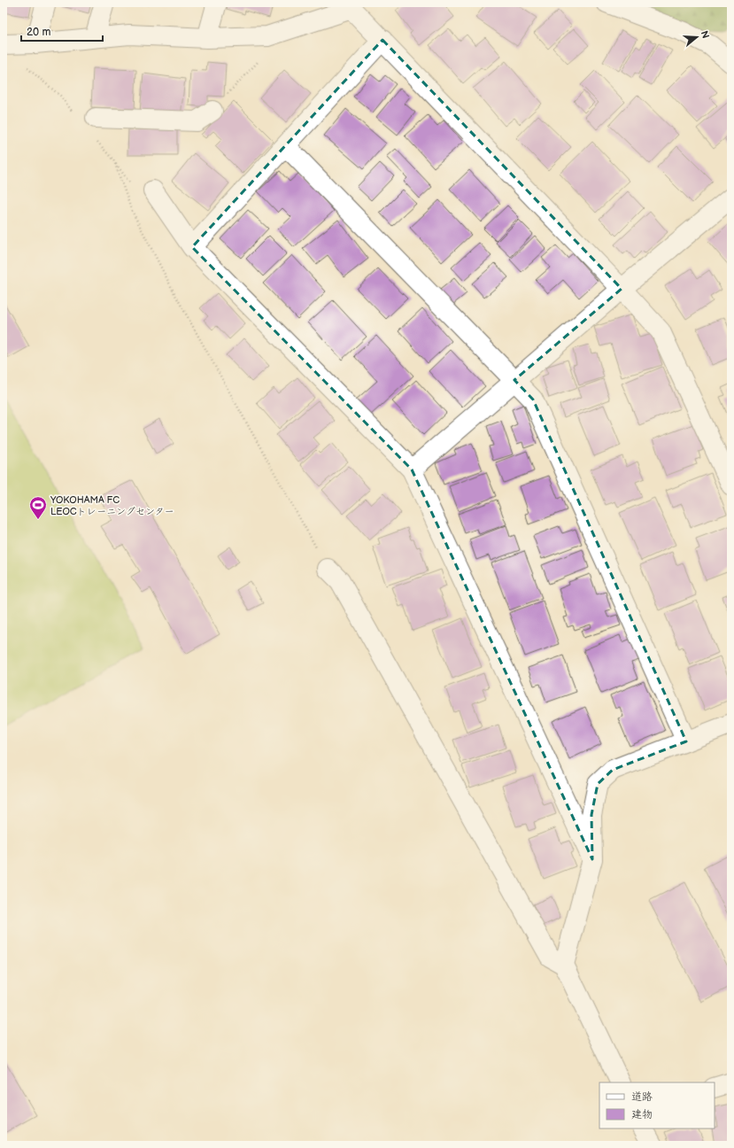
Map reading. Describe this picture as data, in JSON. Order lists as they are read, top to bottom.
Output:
{
  "places": {
    "sports": ["YOKOHAMA FC LEOCトレーニングセンター"]
  },
  "legend": ["道路", "建物"],
  "scale_bar": "20 m",
  "north": "right"
}
